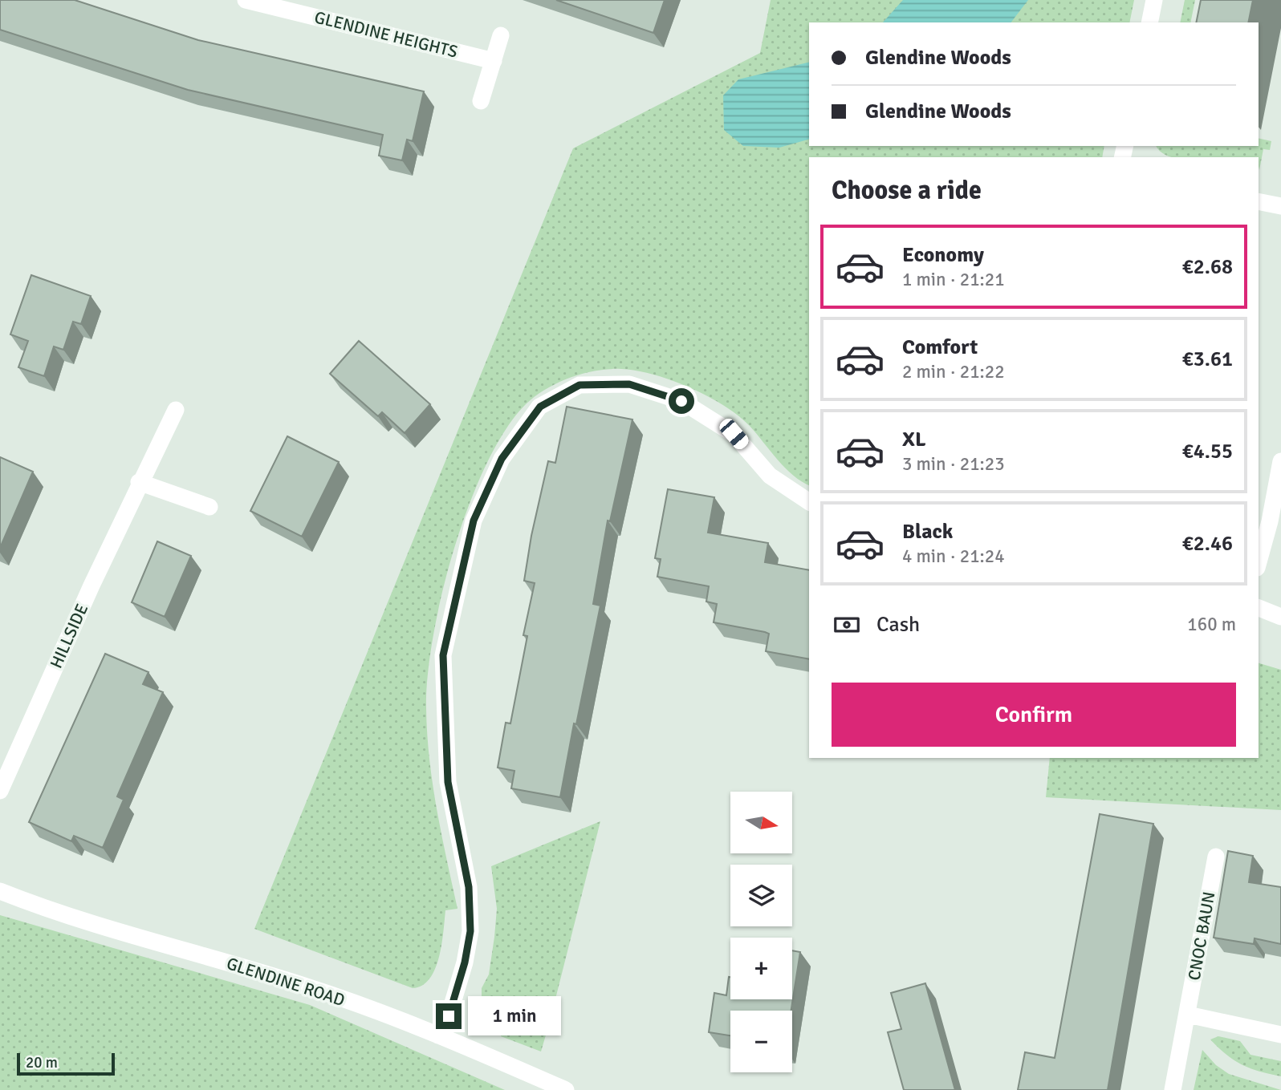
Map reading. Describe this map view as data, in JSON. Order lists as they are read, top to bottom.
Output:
{
  "streets": {
    "street": [
      "GLENDINE HEIGHTS",
      "HILLSIDE",
      "CNOC BAUN",
      "GLENDINE ROAD"
    ]
  },
  "scale_bar": "20 m",
  "north": "right",
  "page": {
    "banner": ["Glendine Woods", "Glendine Woods"],
    "heading": "Choose a ride",
    "list": [
      {
        "name": "Economy",
        "note": "1 min · 21:21",
        "value": "€2.68"
      },
      {
        "name": "Comfort",
        "note": "2 min · 21:22",
        "value": "€3.61"
      },
      {
        "name": "XL",
        "note": "3 min · 21:23",
        "value": "€4.55"
      },
      {
        "name": "Black",
        "note": "4 min · 21:24",
        "value": "€2.46"
      }
    ],
    "pay": ["Cash", "160 m"],
    "buttons": "Confirm",
    "map_buttons": ["+", "−"],
    "bubble": "1 min",
    "scale": "20 m"
  }
}
